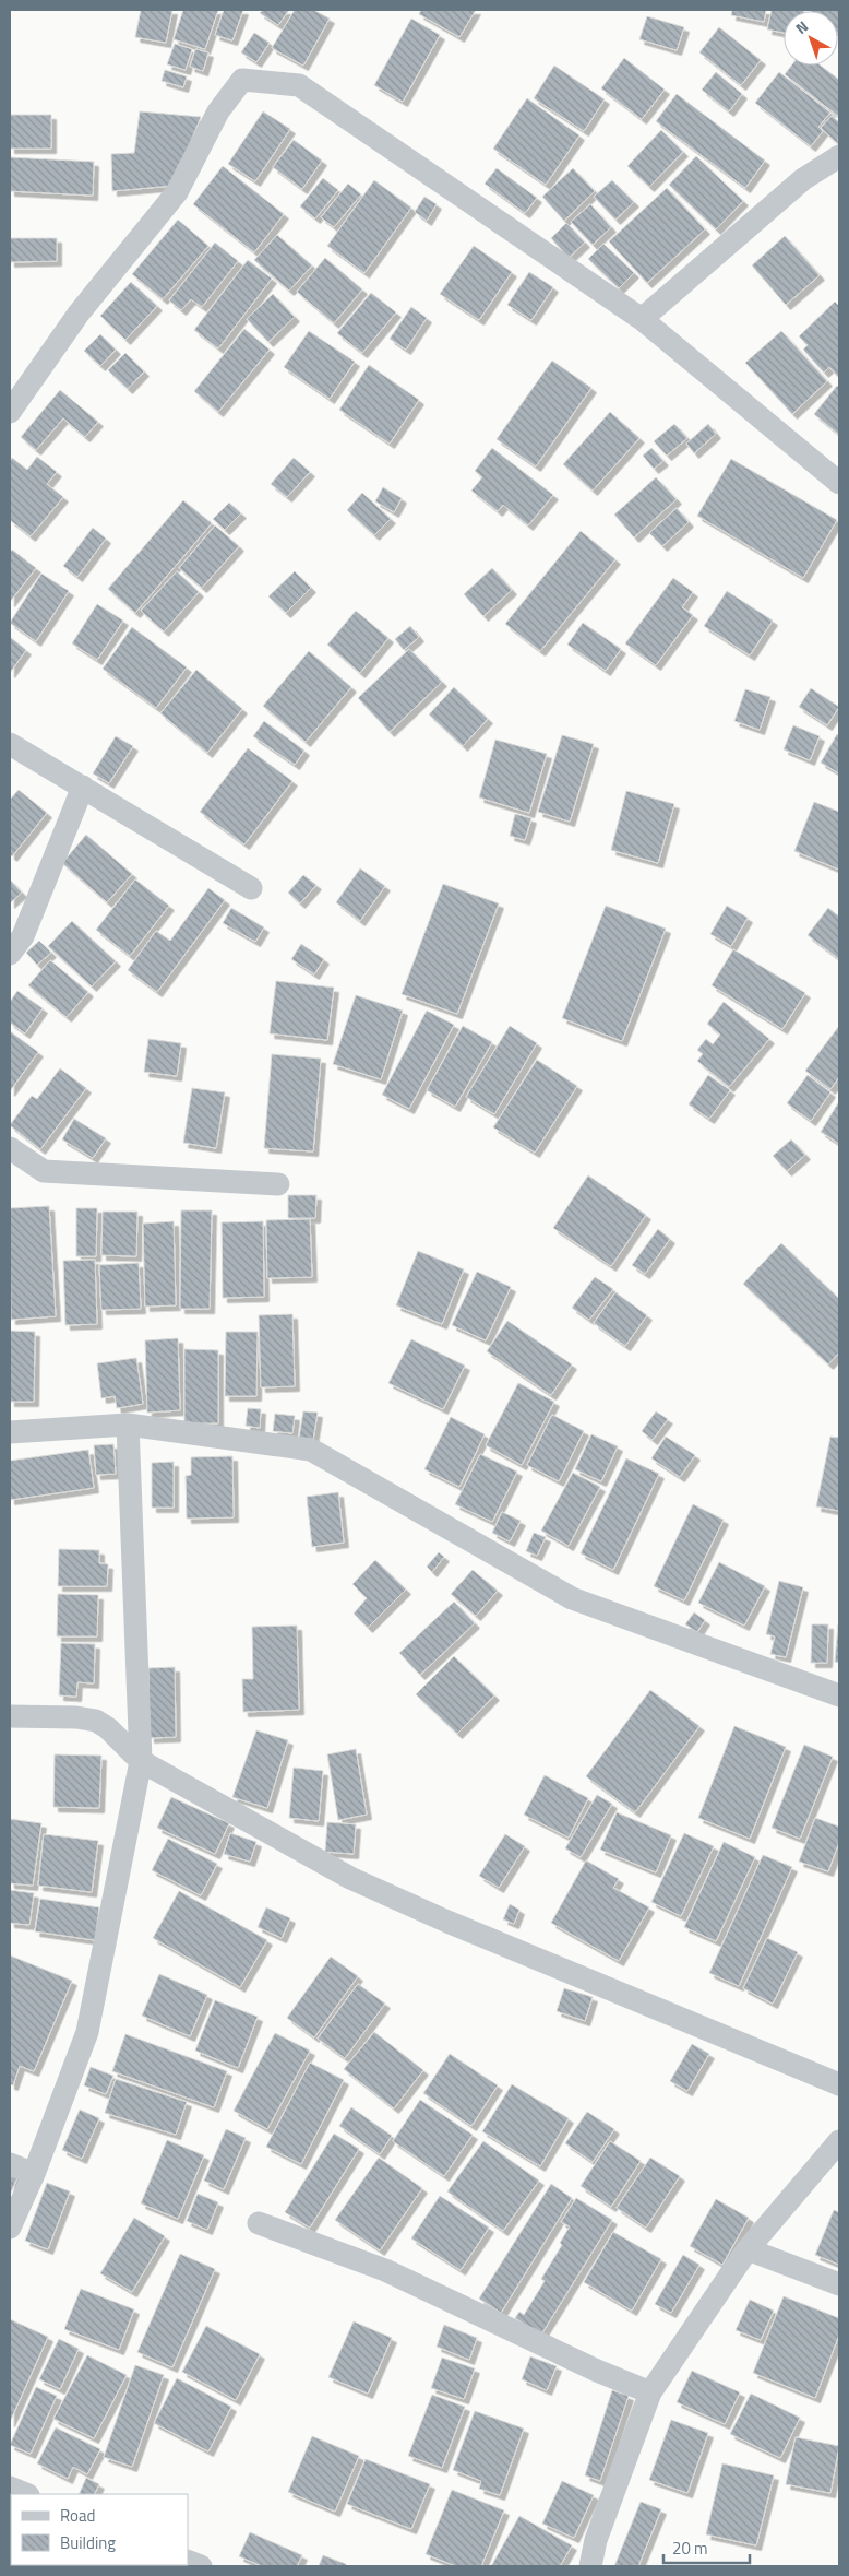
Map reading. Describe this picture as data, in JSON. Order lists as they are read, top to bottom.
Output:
{
  "legend": ["Road", "Building"],
  "scale_bar": "20 m",
  "north": "top left"
}
